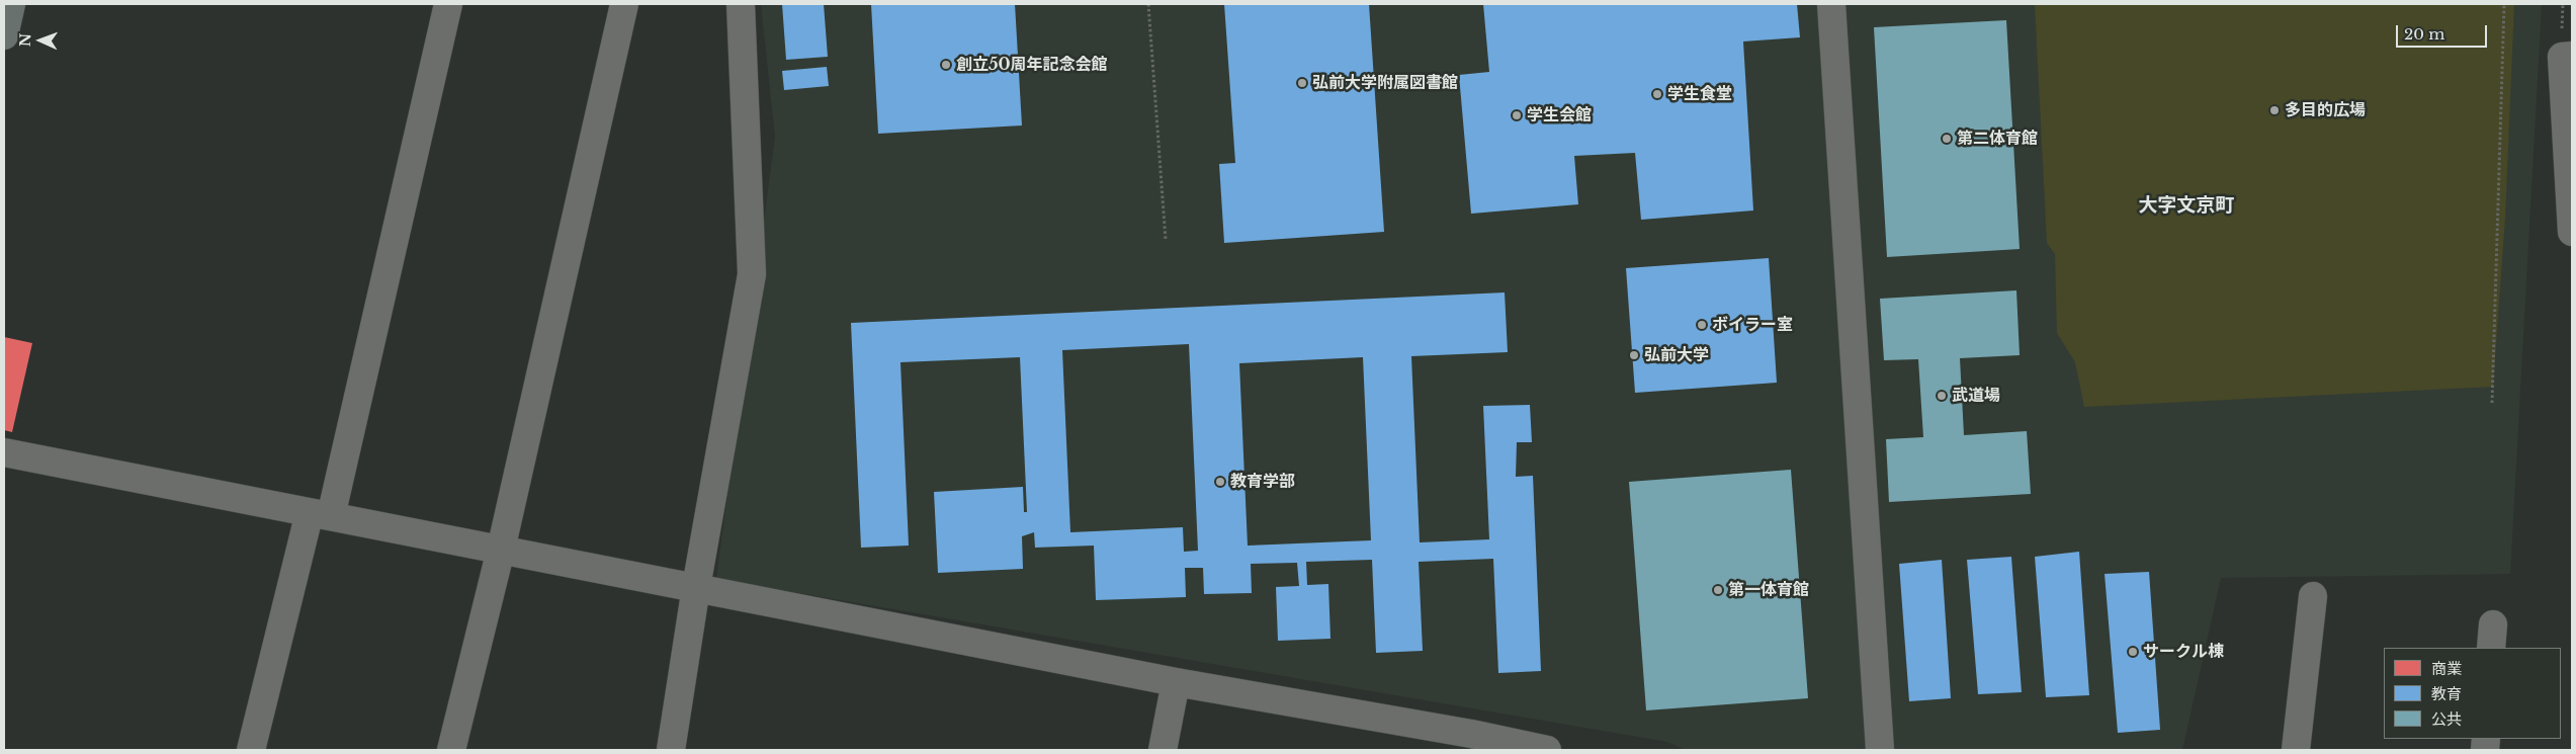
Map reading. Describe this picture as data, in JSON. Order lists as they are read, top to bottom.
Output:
{
  "districts": ["大字文京町"],
  "places": [
    "創立50周年記念会館",
    "弘前大学附属図書館",
    "学生食堂",
    "多目的広場",
    "学生会館",
    "第二体育館",
    "ボイラー室",
    "弘前大学",
    "武道場",
    "教育学部",
    "第一体育館",
    "サークル棟"
  ],
  "legend": ["商業", "教育", "公共"],
  "scale_bar": "20 m",
  "north": "left"
}
